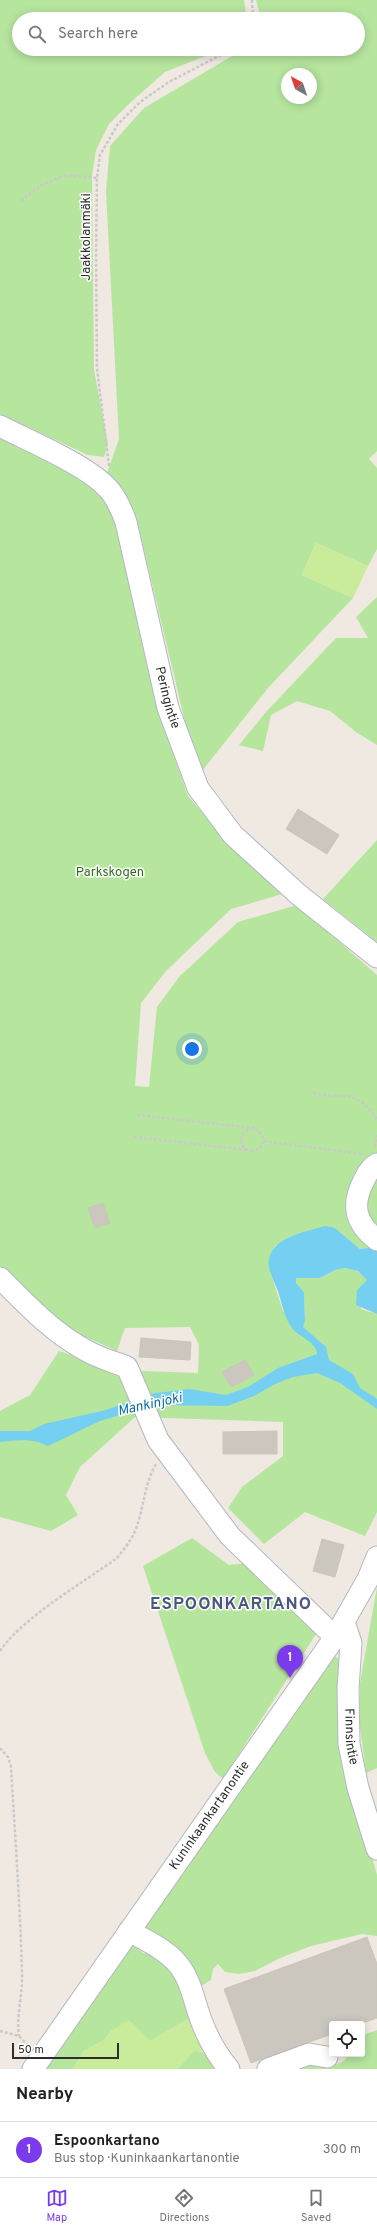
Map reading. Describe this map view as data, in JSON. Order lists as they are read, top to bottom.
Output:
{
  "streets": {
    "street": ["Peringintie", "Finnsintie", "Kuninkaankartanontie"],
    "path": ["Jaakkolanmäki"]
  },
  "crossings": [
    ["Jaakkolanmäki", "Peringintie"],
    ["Finnsintie", "Kuninkaankartanontie"]
  ],
  "districts": ["ESPOONKARTANO"],
  "water": ["Mankinjoki"],
  "parks": ["Parkskogen"],
  "scale_bar": "50 m",
  "north": "top left",
  "page": {
    "search": "Search here",
    "pins": "1",
    "scale": "50 m",
    "heading": "Nearby",
    "list": [
      {
        "mark": "1",
        "name": "Espoonkartano",
        "note": "Bus stop · Kuninkaankartanontie",
        "value": "300 m"
      }
    ],
    "nav": ["Map", "Directions", "Saved"]
  }
}
